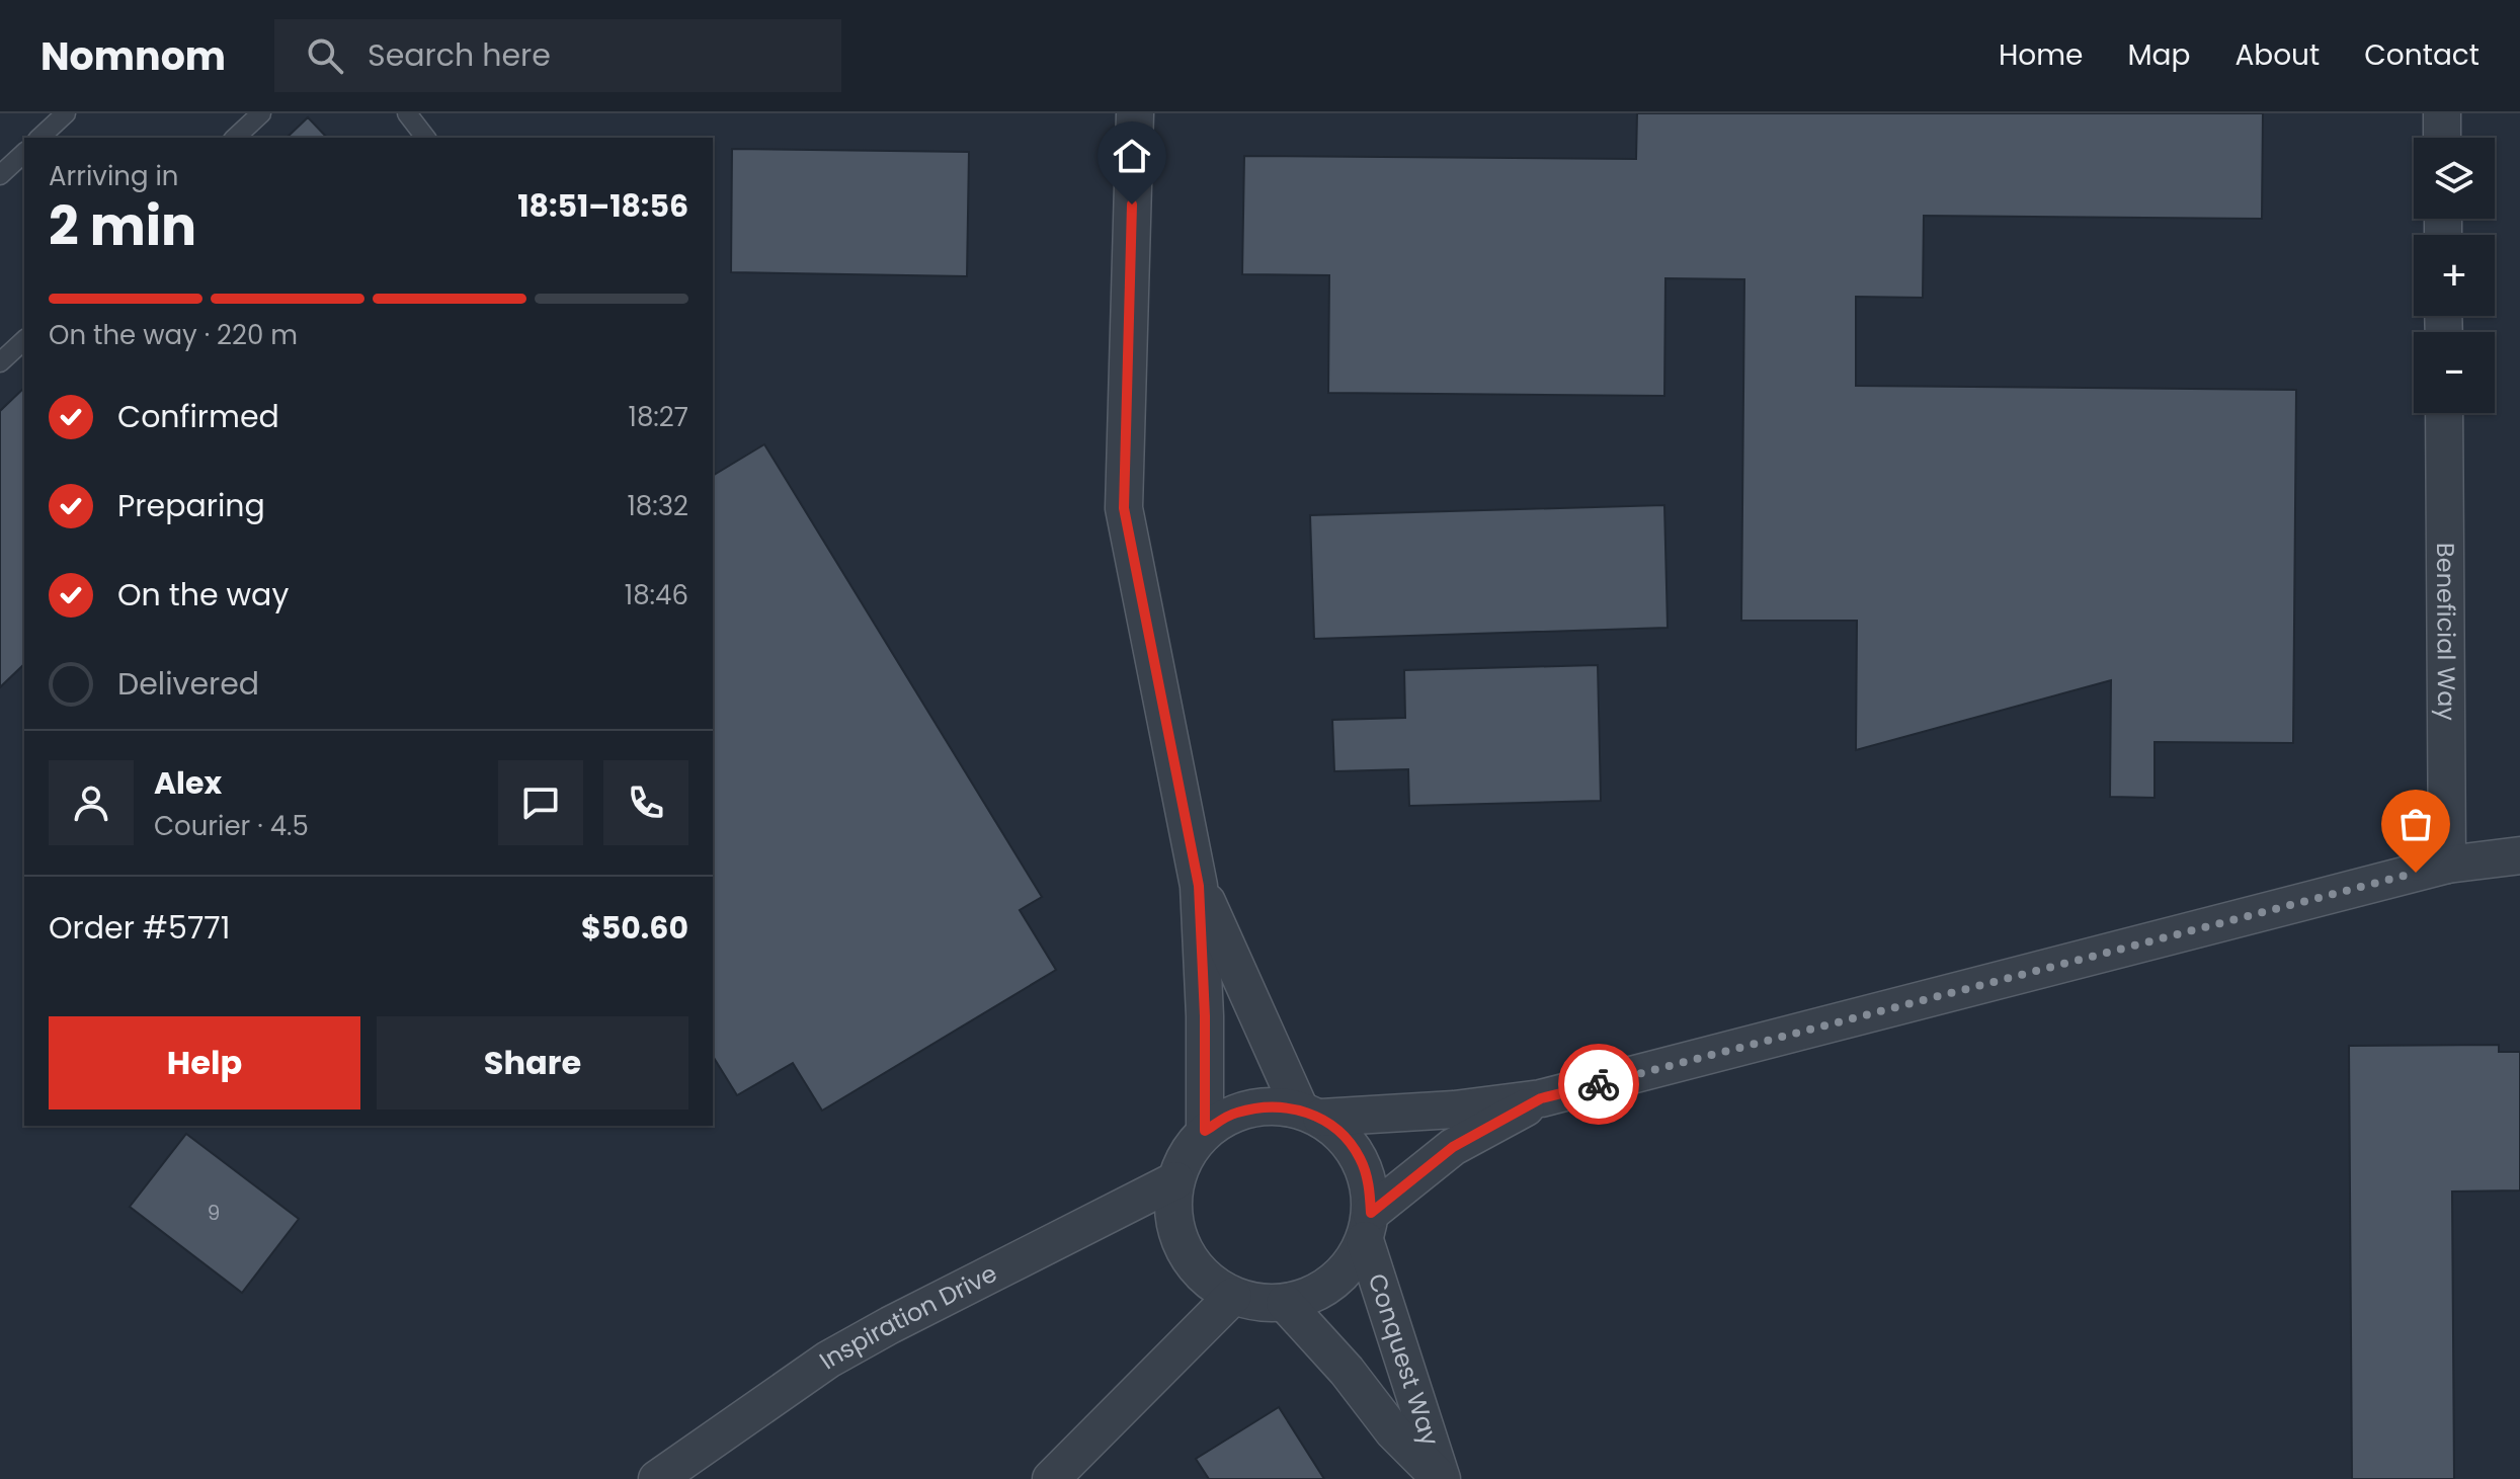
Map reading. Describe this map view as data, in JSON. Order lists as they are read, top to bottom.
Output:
{
  "streets": {
    "street": ["Beneficial Way", "Inspiration Drive", "Conquest Way"]
  },
  "crossings": [
    ["Inspiration Drive", "Conquest Way"]
  ],
  "house_numbers": ["9"],
  "page": {
    "header": "Nomnom",
    "search": "Search here",
    "nav": [
      "Home",
      "Map",
      "About",
      "Contact"
    ],
    "map_buttons": ["+", "−"],
    "heading": ["2 min", "Arriving in", "18:51–18:56"],
    "panel": [
      "Alex",
      "Courier · 4.5",
      "Order #5771",
      "$50.60"
    ],
    "bar": "On the way · 220 m",
    "list": [
      ["Confirmed", "18:27"],
      ["Preparing", "18:32"],
      ["On the way", "18:46"],
      "Delivered"
    ],
    "buttons": ["Help", "Share"]
  }
}
